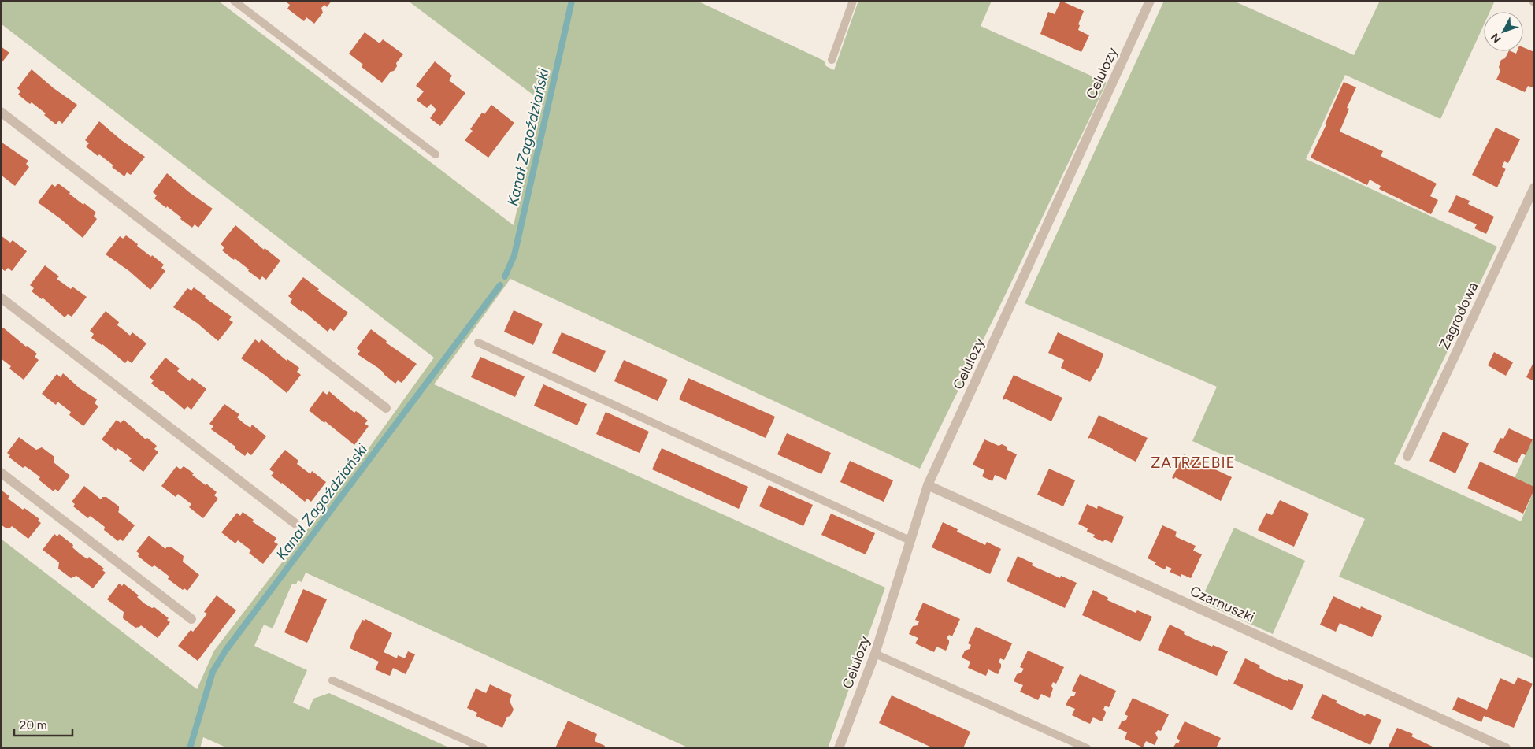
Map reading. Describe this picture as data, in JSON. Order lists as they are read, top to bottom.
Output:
{
  "streets": {
    "street": ["Celulozy", "Zagrodowa", "Czarnuszki"]
  },
  "crossings": [
    ["Celulozy", "Czarnuszki"]
  ],
  "districts": ["ZATRZEBIE"],
  "water": ["Kanał Zagoździański"],
  "scale_bar": "20 m",
  "north": "bottom left"
}
